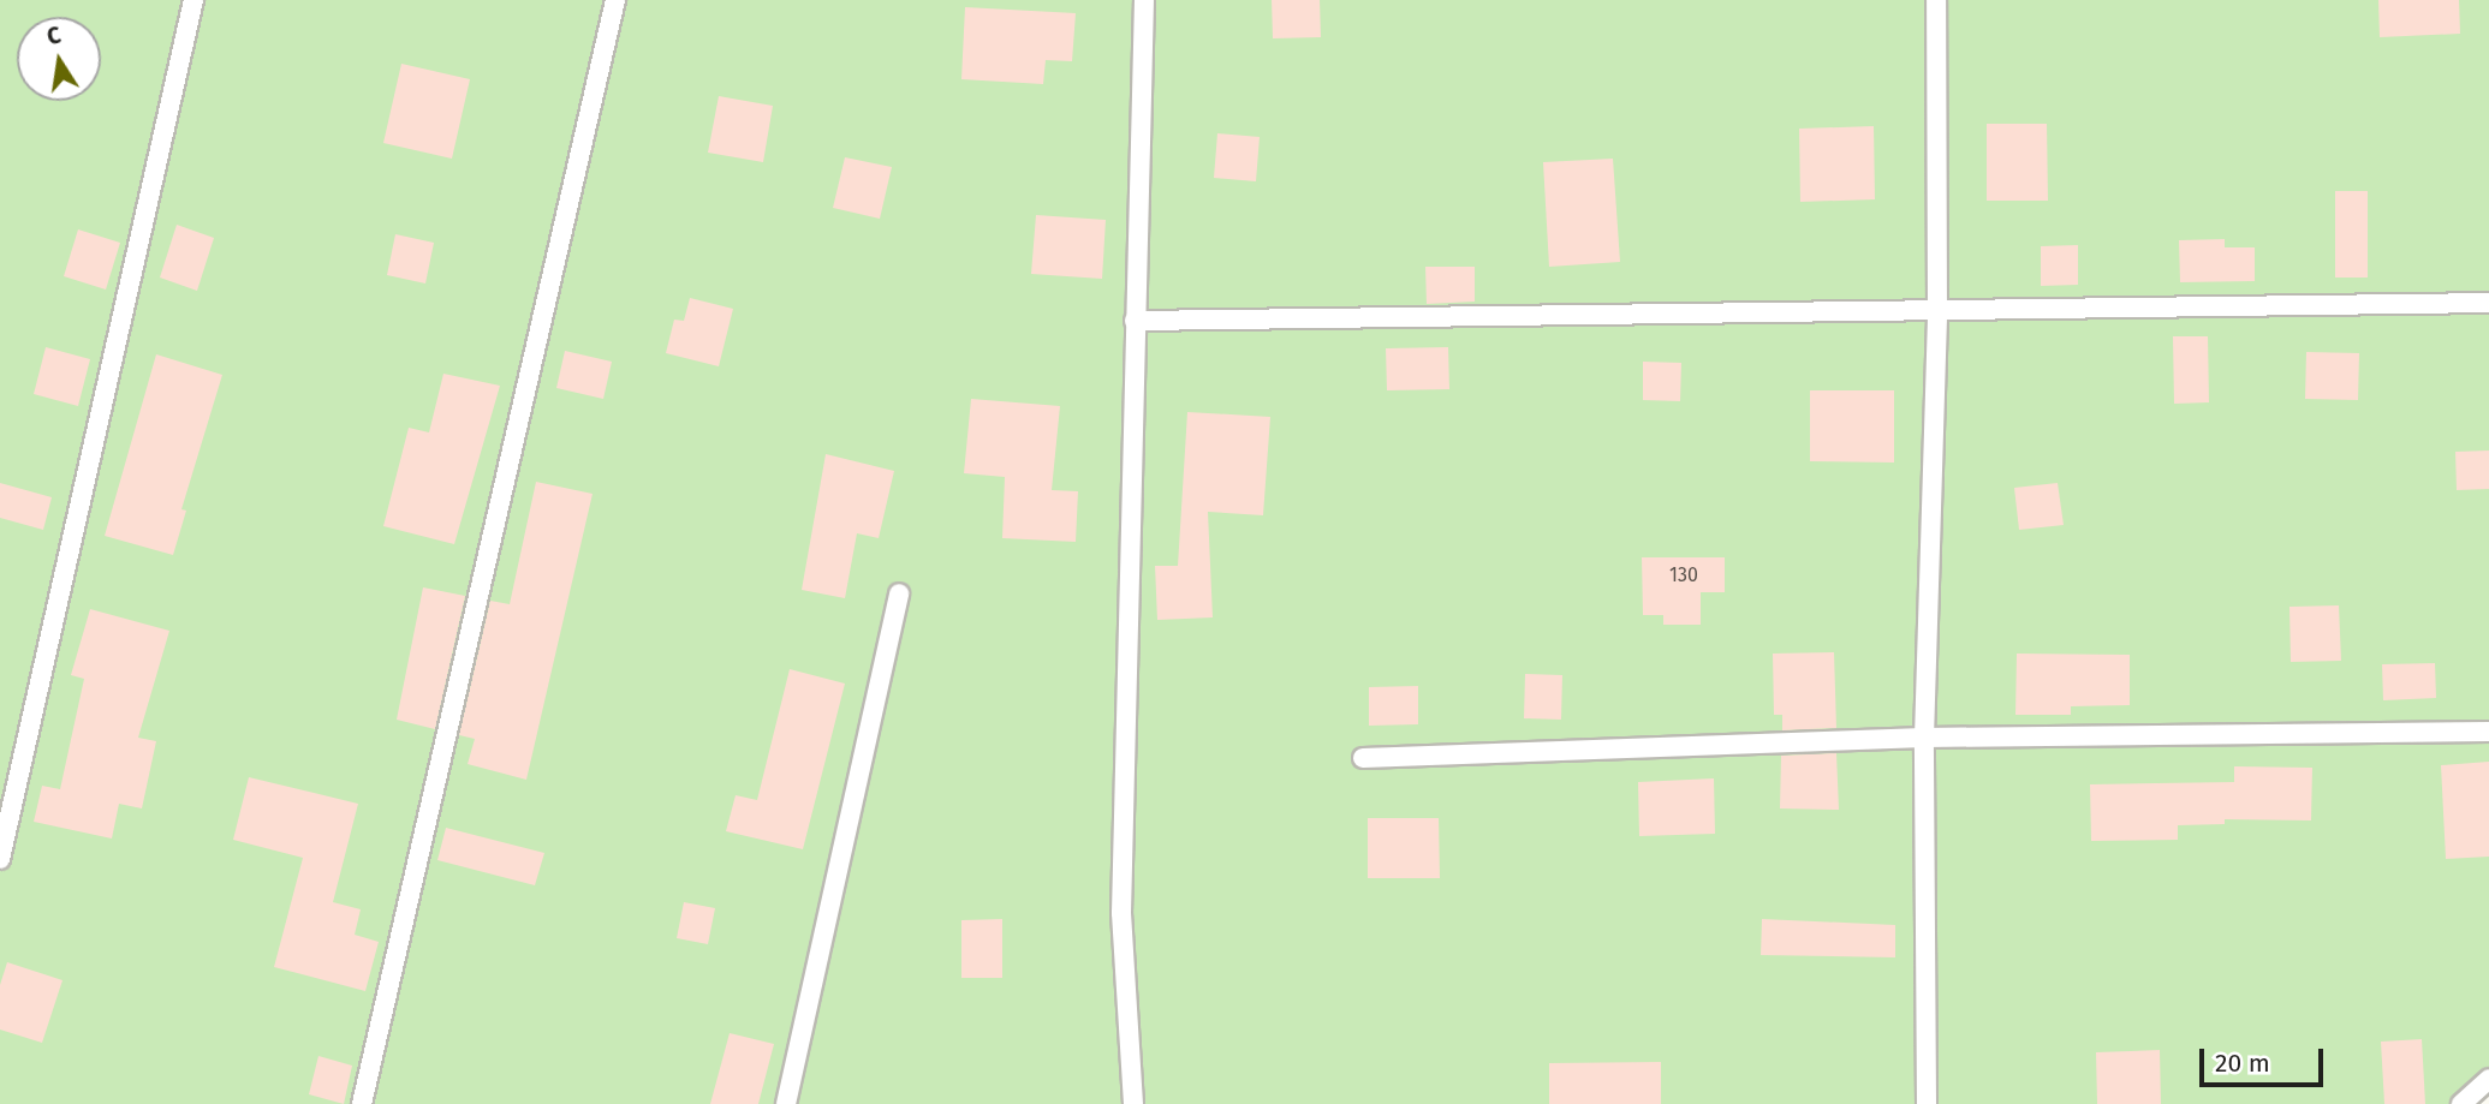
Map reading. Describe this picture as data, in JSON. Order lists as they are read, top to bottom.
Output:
{
  "house_numbers": ["130"],
  "scale_bar": "20 m",
  "north": "top"
}
